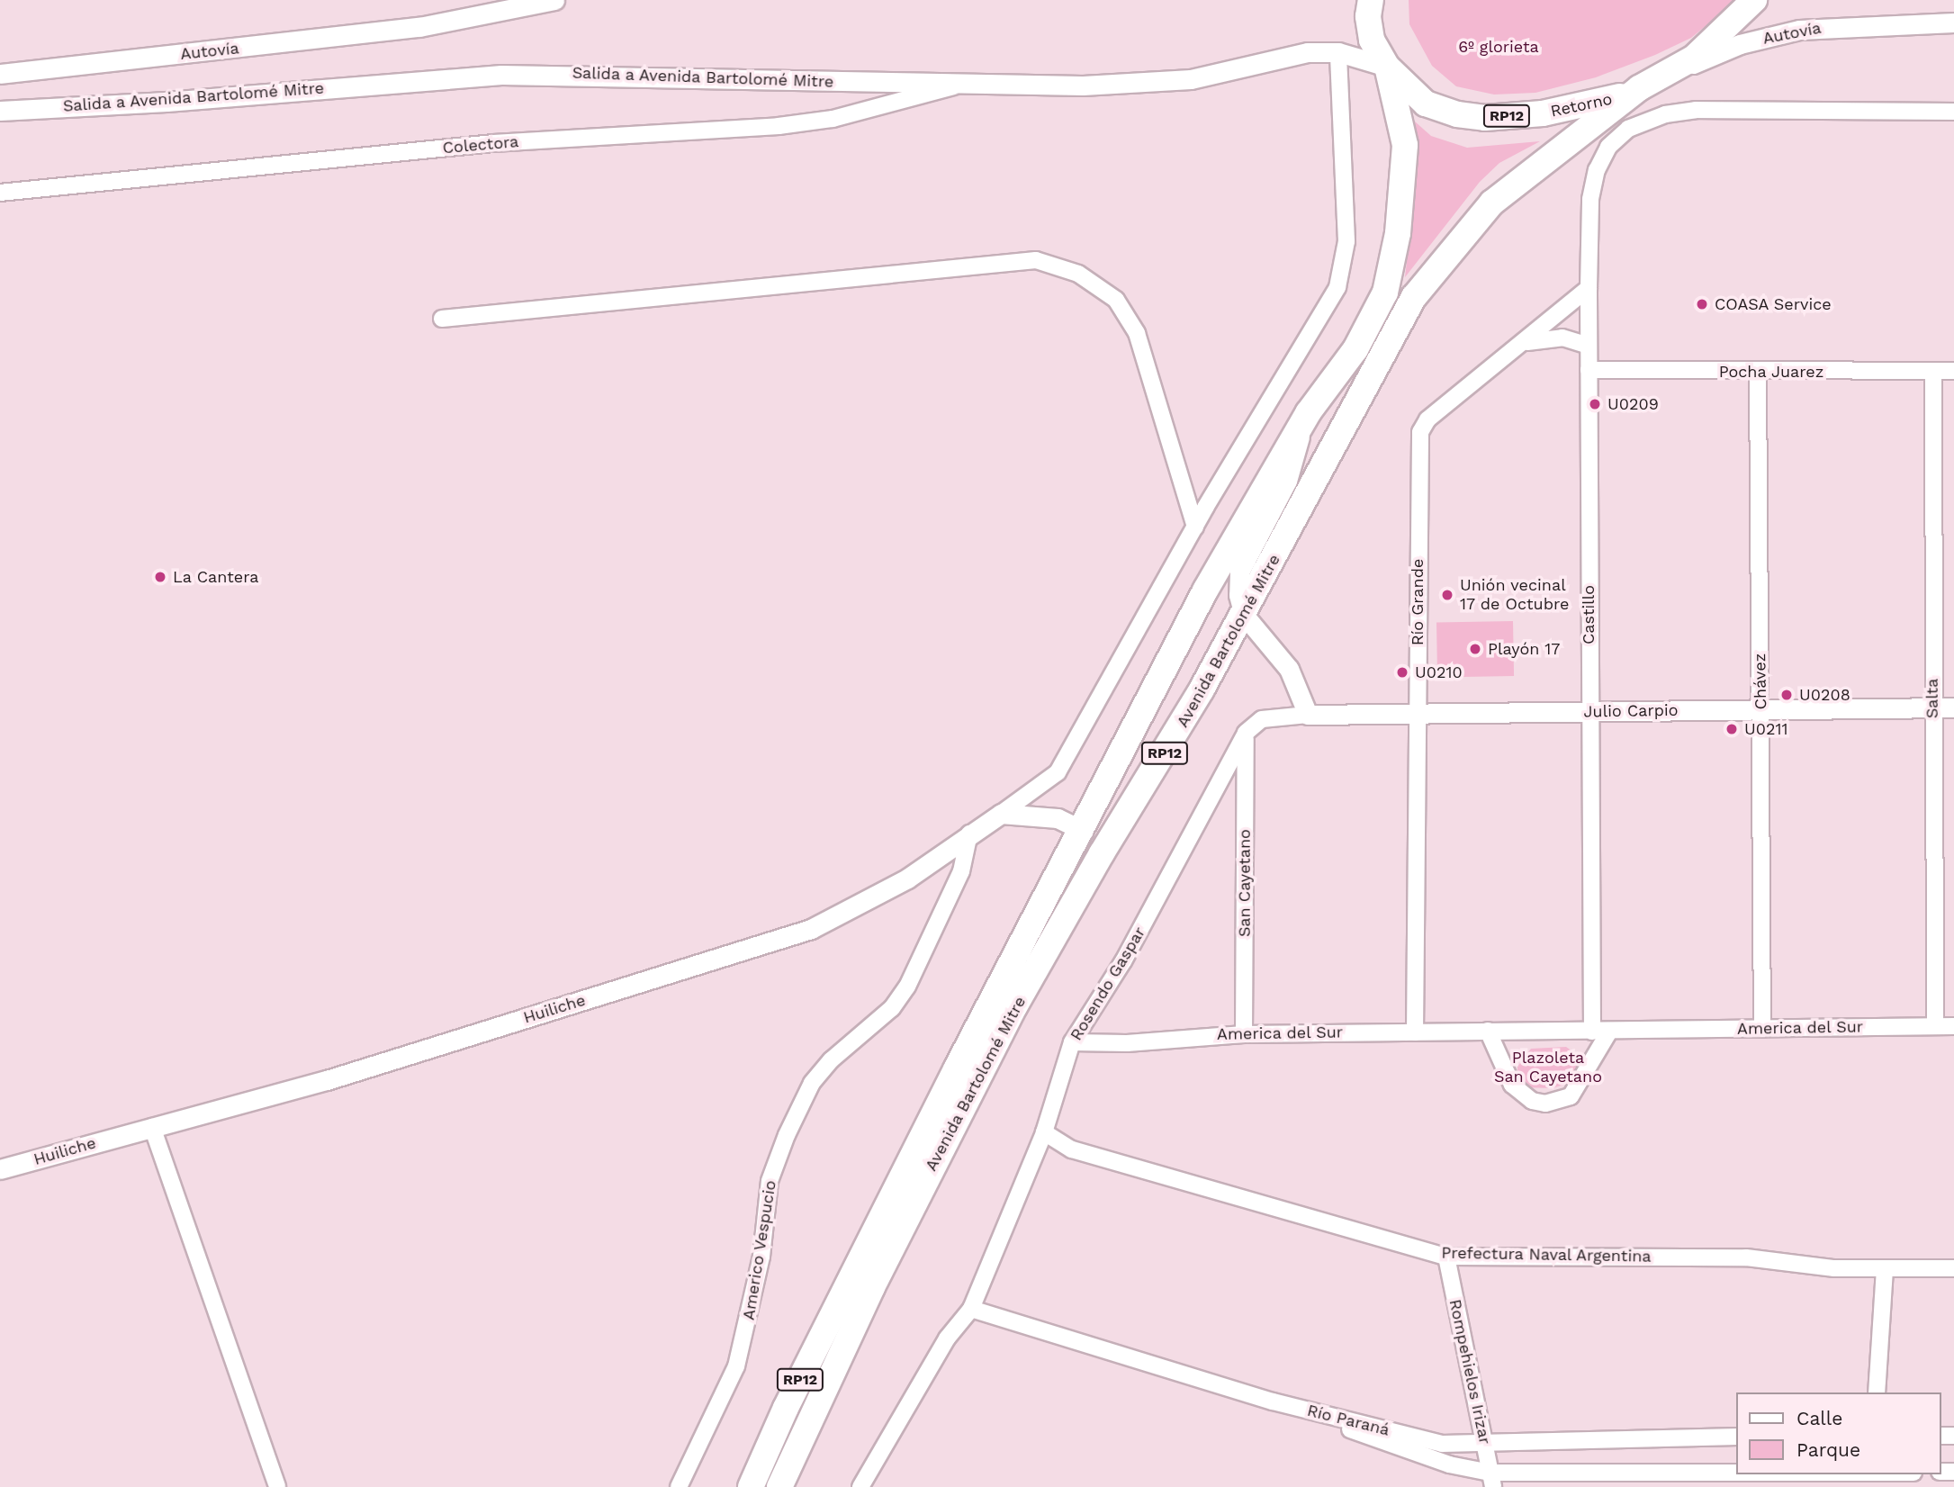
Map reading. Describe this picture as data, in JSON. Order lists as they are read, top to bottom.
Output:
{
  "streets": {
    "main road": ["Retorno", "RP12", "Avenida Bartolomé Mitre"],
    "street": [
      "Autovía",
      "Salida a Avenida Bartolomé Mitre",
      "Colectora",
      "Pocha Juarez",
      "Río Grande",
      "Castillo",
      "Chávez",
      "Salta",
      "Julio Carpio",
      "San Cayetano",
      "Rosendo Gaspar",
      "Huiliche",
      "America del Sur",
      "Americo Vespucio",
      "Prefectura Naval Argentina",
      "Rompehielos Irizar",
      "Río Paraná"
    ]
  },
  "crossings": [
    ["Autovía", "Retorno"],
    ["Autovía", "Avenida Bartolomé Mitre"],
    ["Salida a Avenida Bartolomé Mitre", "Retorno"],
    ["Salida a Avenida Bartolomé Mitre", "Colectora"],
    ["Salida a Avenida Bartolomé Mitre", "Avenida Bartolomé Mitre"],
    ["Retorno", "Avenida Bartolomé Mitre"],
    ["Pocha Juarez", "Castillo"],
    ["Pocha Juarez", "Chávez"],
    ["Pocha Juarez", "Salta"],
    ["Río Grande", "Castillo"],
    ["Río Grande", "Julio Carpio"],
    ["Río Grande", "America del Sur"],
    ["Castillo", "Julio Carpio"],
    ["Castillo", "America del Sur"],
    ["Chávez", "Julio Carpio"],
    ["Chávez", "America del Sur"],
    ["Salta", "Julio Carpio"],
    ["Salta", "America del Sur"],
    ["San Cayetano", "Rosendo Gaspar"],
    ["San Cayetano", "America del Sur"],
    ["Rosendo Gaspar", "America del Sur"],
    ["Rosendo Gaspar", "Prefectura Naval Argentina"],
    ["Rosendo Gaspar", "Río Paraná"],
    ["Huiliche", "Americo Vespucio"],
    ["Prefectura Naval Argentina", "Rompehielos Irizar"],
    ["Rompehielos Irizar", "Río Paraná"]
  ],
  "parks": ["6º glorieta", "Plazoleta San Cayetano"],
  "places": [
    "COASA Service",
    "U0209",
    "La Cantera",
    "Unión vecinal 17 de Octubre",
    "Playón 17",
    "U0210",
    "U0208",
    "U0211"
  ],
  "legend": ["Calle", "Parque"]
}
